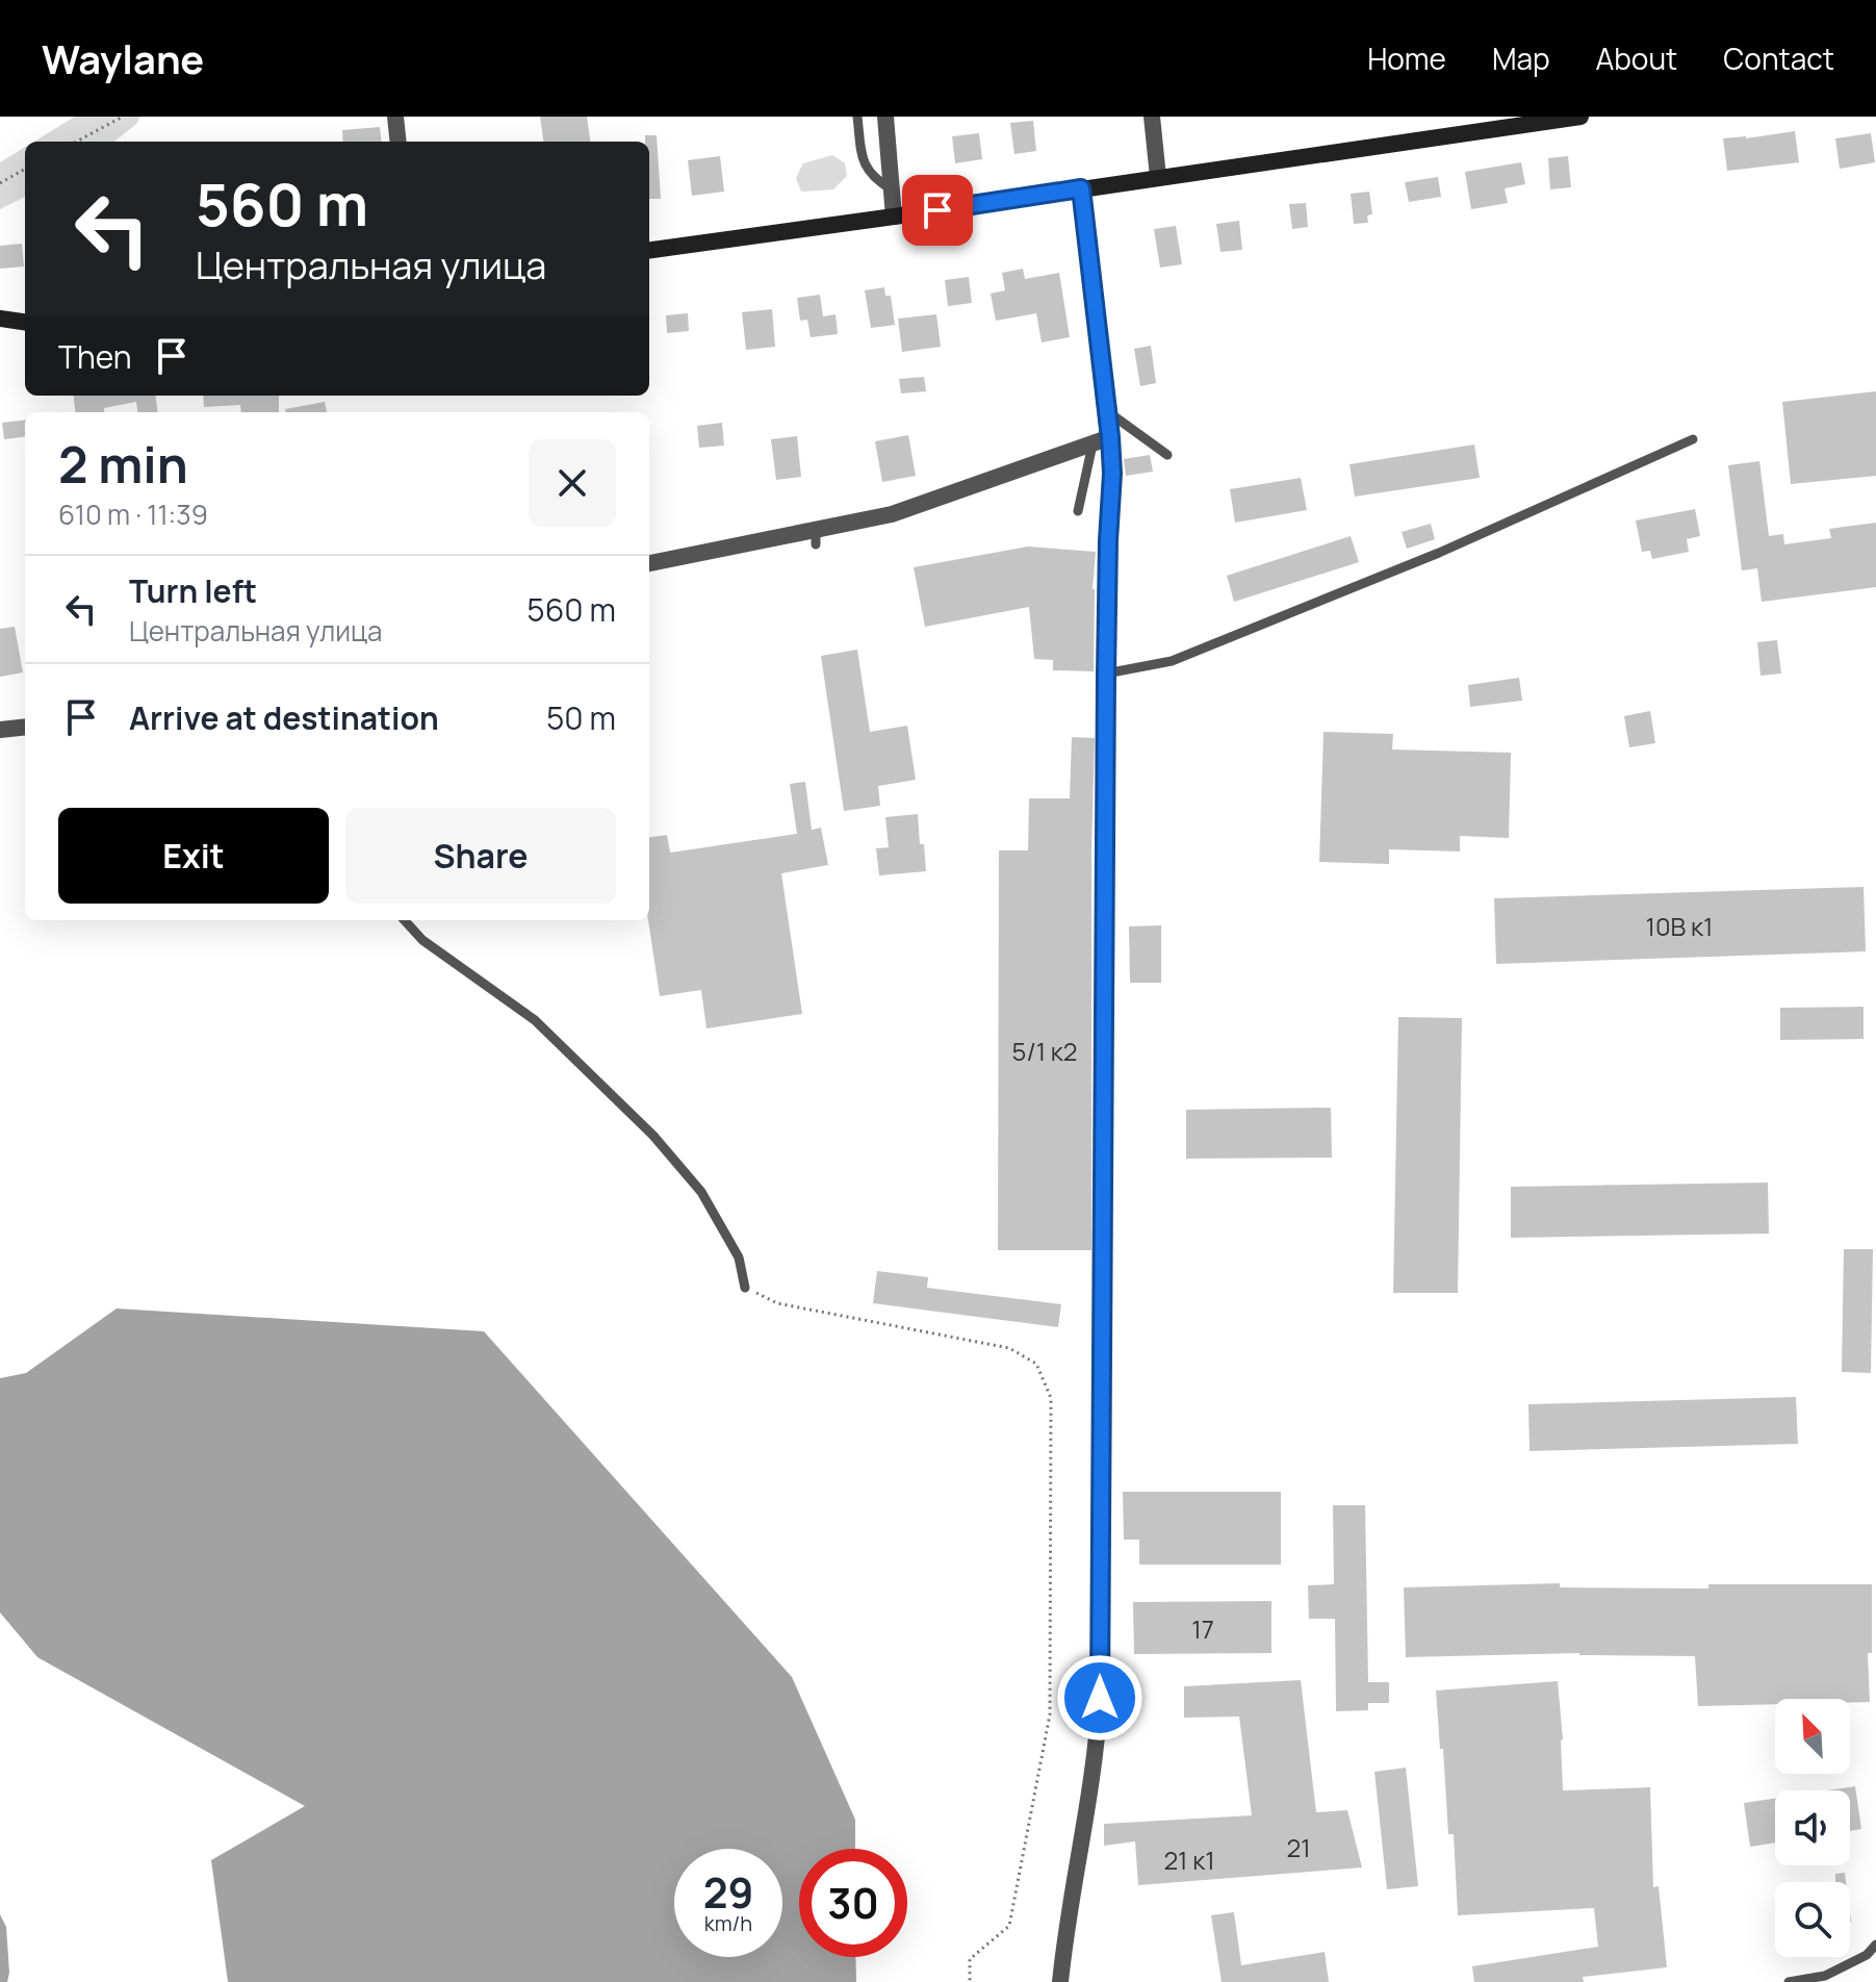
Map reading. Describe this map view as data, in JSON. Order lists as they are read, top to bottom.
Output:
{
  "house_numbers": [
    "10В к1",
    "5/1 к2",
    "17",
    "21",
    "21 к1"
  ],
  "north": "top left",
  "page": {
    "header": "Waylane",
    "nav": [
      "Home",
      "Map",
      "About",
      "Contact"
    ],
    "turn": ["560 m", "Центральная улица"],
    "then": "Then",
    "heading": ["2 min", "610 m · 11:39"],
    "list": [
      {
        "name": "Turn left",
        "note": "Центральная улица",
        "value": "560 m"
      },
      {
        "name": "Arrive at destination",
        "value": "50 m"
      }
    ],
    "buttons": ["Exit", "Share"],
    "speed": "29 km/h",
    "limit": "30"
  }
}
